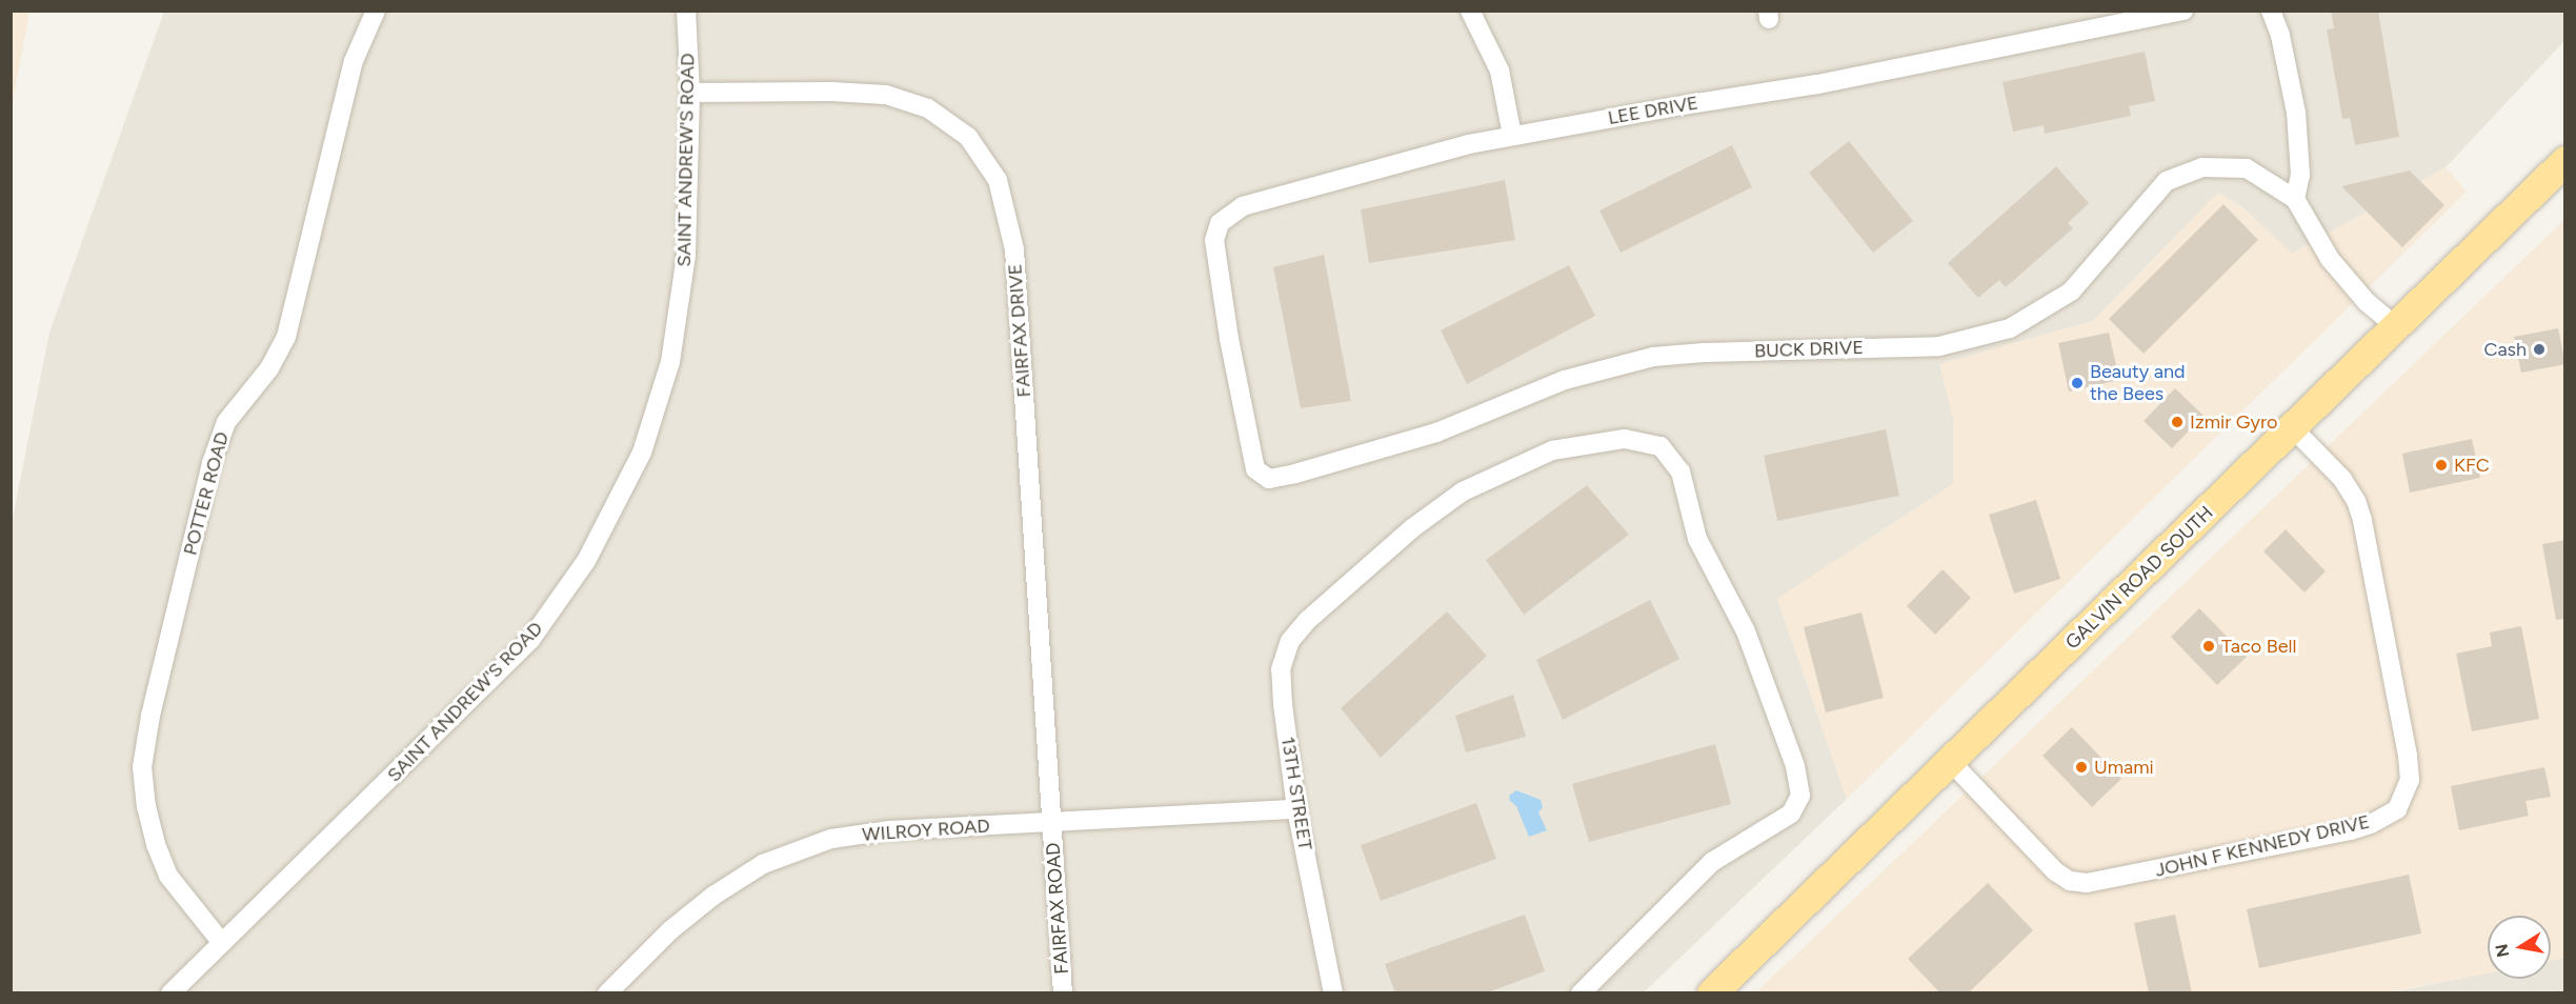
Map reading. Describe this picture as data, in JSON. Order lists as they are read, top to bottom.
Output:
{
  "streets": {
    "main road": ["GALVIN ROAD SOUTH"],
    "street": [
      "LEE DRIVE",
      "SAINT ANDREW'S ROAD",
      "FAIRFAX DRIVE",
      "BUCK DRIVE",
      "POTTER ROAD",
      "13TH STREET",
      "WILROY ROAD",
      "JOHN F KENNEDY DRIVE",
      "FAIRFAX ROAD"
    ]
  },
  "crossings": [
    ["LEE DRIVE", "BUCK DRIVE"],
    ["SAINT ANDREW'S ROAD", "FAIRFAX DRIVE"],
    ["SAINT ANDREW'S ROAD", "POTTER ROAD"],
    ["FAIRFAX DRIVE", "WILROY ROAD"],
    ["FAIRFAX DRIVE", "FAIRFAX ROAD"],
    ["GALVIN ROAD SOUTH", "JOHN F KENNEDY DRIVE"],
    ["13TH STREET", "WILROY ROAD"],
    ["WILROY ROAD", "FAIRFAX ROAD"]
  ],
  "places": [
    "Cash",
    "Beauty and the Bees",
    "Izmir Gyro",
    "KFC",
    "Taco Bell",
    "Umami"
  ],
  "north": "left"
}
